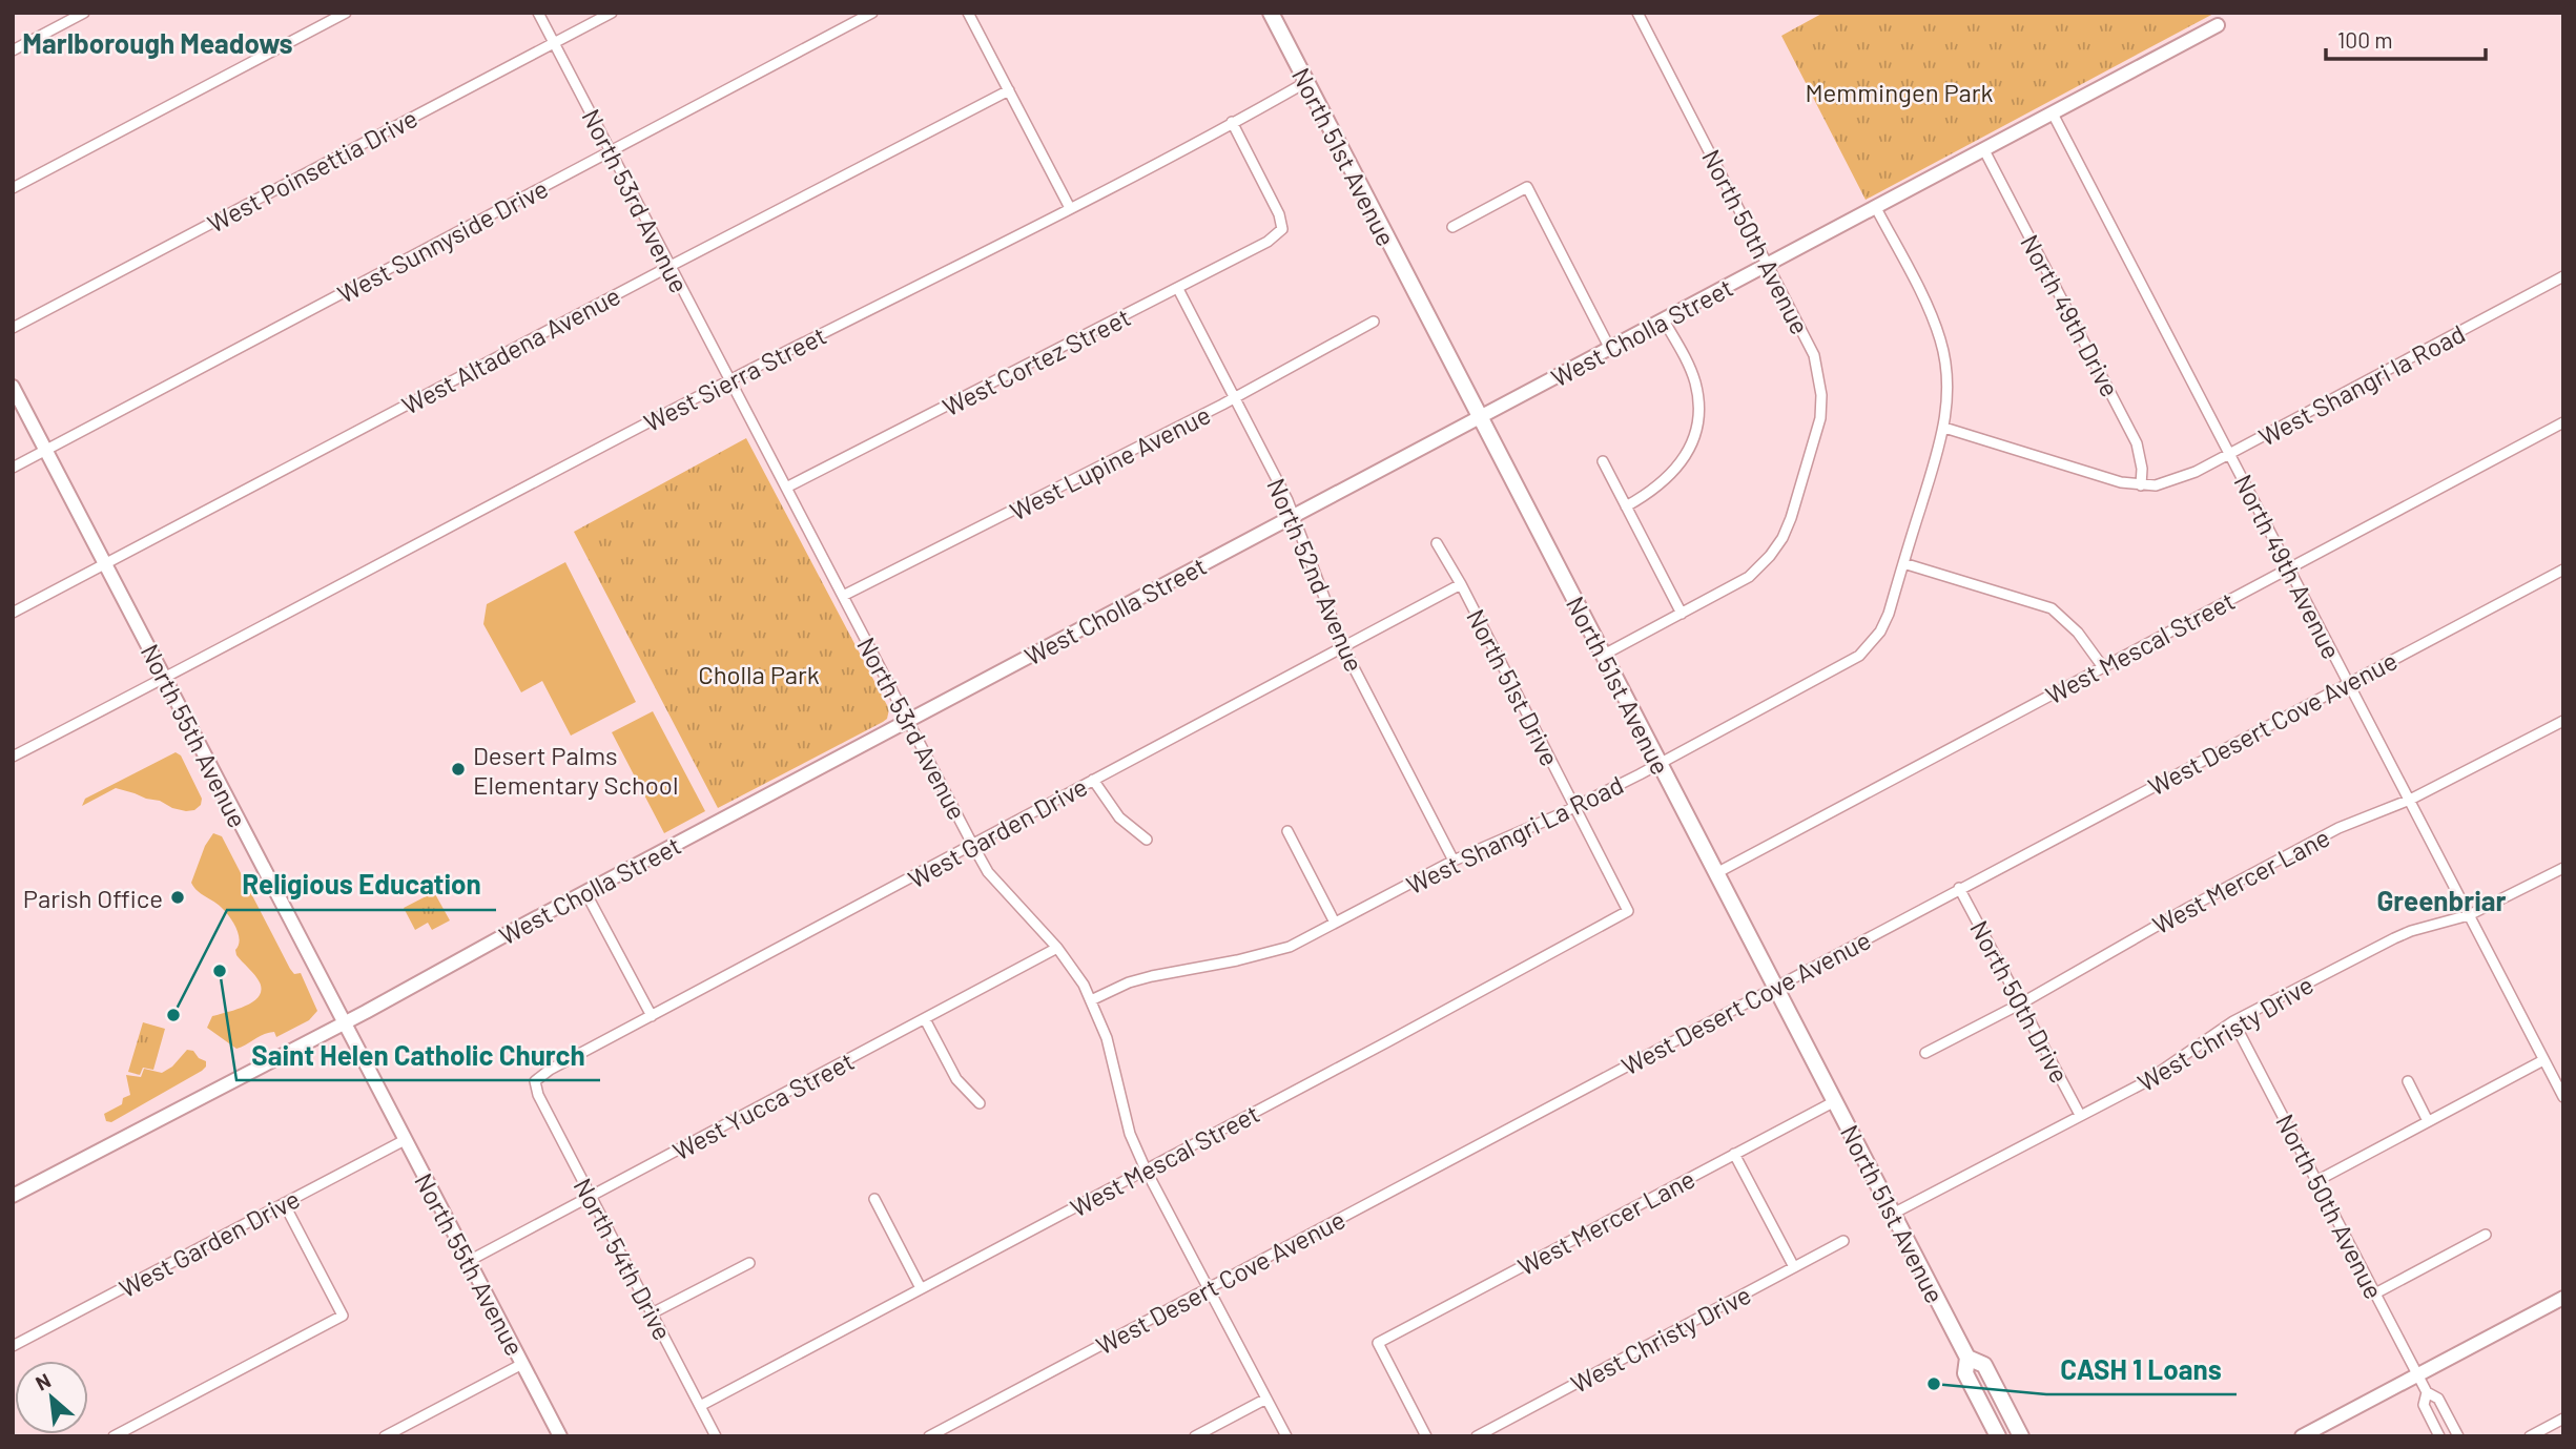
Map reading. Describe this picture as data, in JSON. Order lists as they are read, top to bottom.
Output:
{
  "streets": {
    "main road": ["North 51st Avenue"],
    "street": [
      "West Poinsettia Drive",
      "North 53rd Avenue",
      "West Sunnyside Drive",
      "North 50th Avenue",
      "North 49th Drive",
      "West Cholla Street",
      "West Altadena Avenue",
      "West Cortez Street",
      "West Sierra Street",
      "West Shangri la Road",
      "West Lupine Avenue",
      "North 49th Avenue",
      "North 52nd Avenue",
      "West Mescal Street",
      "North 51st Drive",
      "West Desert Cove Avenue",
      "North 55th Avenue",
      "West Garden Drive",
      "West Shangri La Road",
      "West Mercer Lane",
      "North 50th Drive",
      "West Christy Drive",
      "West Yucca Street",
      "North 54th Drive"
    ]
  },
  "crossings": [
    ["North 51st Avenue", "West Cholla Street"],
    ["North 51st Avenue", "West Sierra Street"],
    ["North 51st Avenue", "West Mescal Street"],
    ["North 51st Avenue", "West Desert Cove Avenue"],
    ["North 51st Avenue", "West Shangri La Road"],
    ["North 51st Avenue", "West Mercer Lane"],
    ["North 51st Avenue", "West Christy Drive"],
    ["West Poinsettia Drive", "North 53rd Avenue"],
    ["North 53rd Avenue", "West Sunnyside Drive"],
    ["North 53rd Avenue", "West Cholla Street"],
    ["North 53rd Avenue", "West Altadena Avenue"],
    ["North 53rd Avenue", "West Cortez Street"],
    ["North 53rd Avenue", "West Sierra Street"],
    ["North 53rd Avenue", "West Lupine Avenue"],
    ["North 53rd Avenue", "West Mescal Street"],
    ["North 53rd Avenue", "West Desert Cove Avenue"],
    ["North 53rd Avenue", "West Garden Drive"],
    ["North 53rd Avenue", "West Shangri La Road"],
    ["North 53rd Avenue", "West Yucca Street"],
    ["West Sunnyside Drive", "North 55th Avenue"],
    ["North 50th Avenue", "West Cholla Street"],
    ["North 50th Avenue", "West Christy Drive"],
    ["North 49th Drive", "West Cholla Street"],
    ["North 49th Drive", "West Shangri la Road"],
    ["West Cholla Street", "North 49th Avenue"],
    ["West Cholla Street", "North 52nd Avenue"],
    ["West Cholla Street", "North 55th Avenue"],
    ["West Cholla Street", "West Shangri La Road"],
    ["West Altadena Avenue", "North 55th Avenue"],
    ["West Cortez Street", "West Sierra Street"],
    ["West Cortez Street", "North 52nd Avenue"],
    ["West Sierra Street", "North 55th Avenue"],
    ["West Shangri la Road", "North 49th Avenue"],
    ["West Shangri la Road", "West Shangri La Road"],
    ["West Lupine Avenue", "North 52nd Avenue"],
    ["North 49th Avenue", "West Mescal Street"],
    ["North 49th Avenue", "West Desert Cove Avenue"],
    ["North 49th Avenue", "West Mercer Lane"],
    ["North 49th Avenue", "West Christy Drive"],
    ["North 52nd Avenue", "West Garden Drive"],
    ["North 52nd Avenue", "West Shangri La Road"],
    ["West Mescal Street", "North 51st Drive"],
    ["West Mescal Street", "North 54th Drive"],
    ["North 51st Drive", "West Garden Drive"],
    ["North 51st Drive", "West Shangri La Road"],
    ["West Desert Cove Avenue", "North 50th Drive"],
    ["North 55th Avenue", "West Garden Drive"],
    ["North 55th Avenue", "West Yucca Street"],
    ["West Garden Drive", "North 54th Drive"],
    ["West Mercer Lane", "North 50th Drive"],
    ["North 50th Drive", "West Christy Drive"],
    ["West Yucca Street", "North 54th Drive"]
  ],
  "districts": ["Marlborough Meadows", "Greenbriar"],
  "parks": ["Memmingen Park", "Cholla Park"],
  "places": [
    "Desert Palms Elementary School",
    "Parish Office",
    "Saint Helen Catholic Church",
    "Religious Education",
    "CASH 1 Loans"
  ],
  "scale_bar": "100 m",
  "north": "top left"
}
